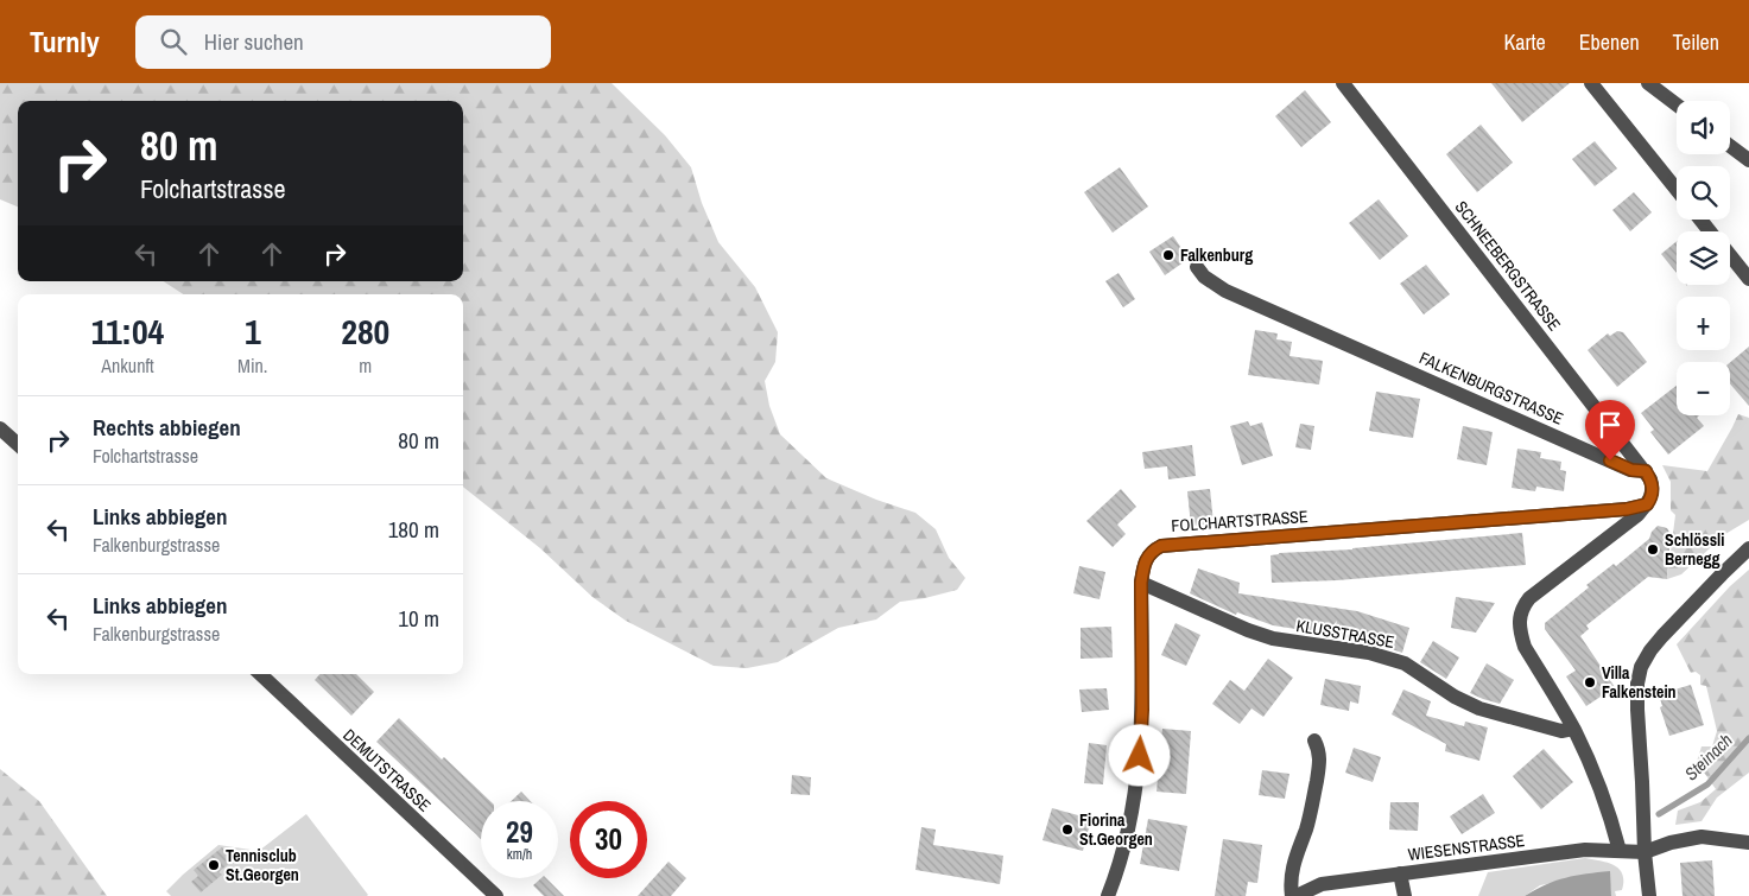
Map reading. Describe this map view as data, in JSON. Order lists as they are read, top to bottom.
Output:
{
  "streets": {
    "street": [
      "SCHNEEBERGSTRASSE",
      "FALKENBURGSTRASSE",
      "FOLCHARTSTRASSE",
      "KLUSSTRASSE",
      "DEMUTSTRASSE",
      "WIESENSTRASSE"
    ]
  },
  "crossings": [
    ["SCHNEEBERGSTRASSE", "FALKENBURGSTRASSE"],
    ["FOLCHARTSTRASSE", "KLUSSTRASSE"]
  ],
  "water": ["Steinach"],
  "places": [
    "Falkenburg",
    "Schlössli Bernegg",
    "Villa Falkenstein",
    "Fiorina St.Georgen",
    "Tennisclub St.Georgen"
  ],
  "page": {
    "header": "Turnly",
    "search": "Hier suchen",
    "nav": ["Karte", "Ebenen", "Teilen"],
    "map_buttons": ["+", "−"],
    "turn": ["80 m", "Folchartstrasse"],
    "eta": [
      "11:04",
      "Ankunft",
      "1",
      "Min.",
      "280",
      "m"
    ],
    "list": [
      {
        "name": "Rechts abbiegen",
        "note": "Folchartstrasse",
        "value": "80 m"
      },
      {
        "name": "Links abbiegen",
        "note": "Falkenburgstrasse",
        "value": "180 m"
      },
      {
        "name": "Links abbiegen",
        "note": "Falkenburgstrasse",
        "value": "10 m"
      }
    ],
    "speed": "29 km/h",
    "limit": "30"
  }
}
